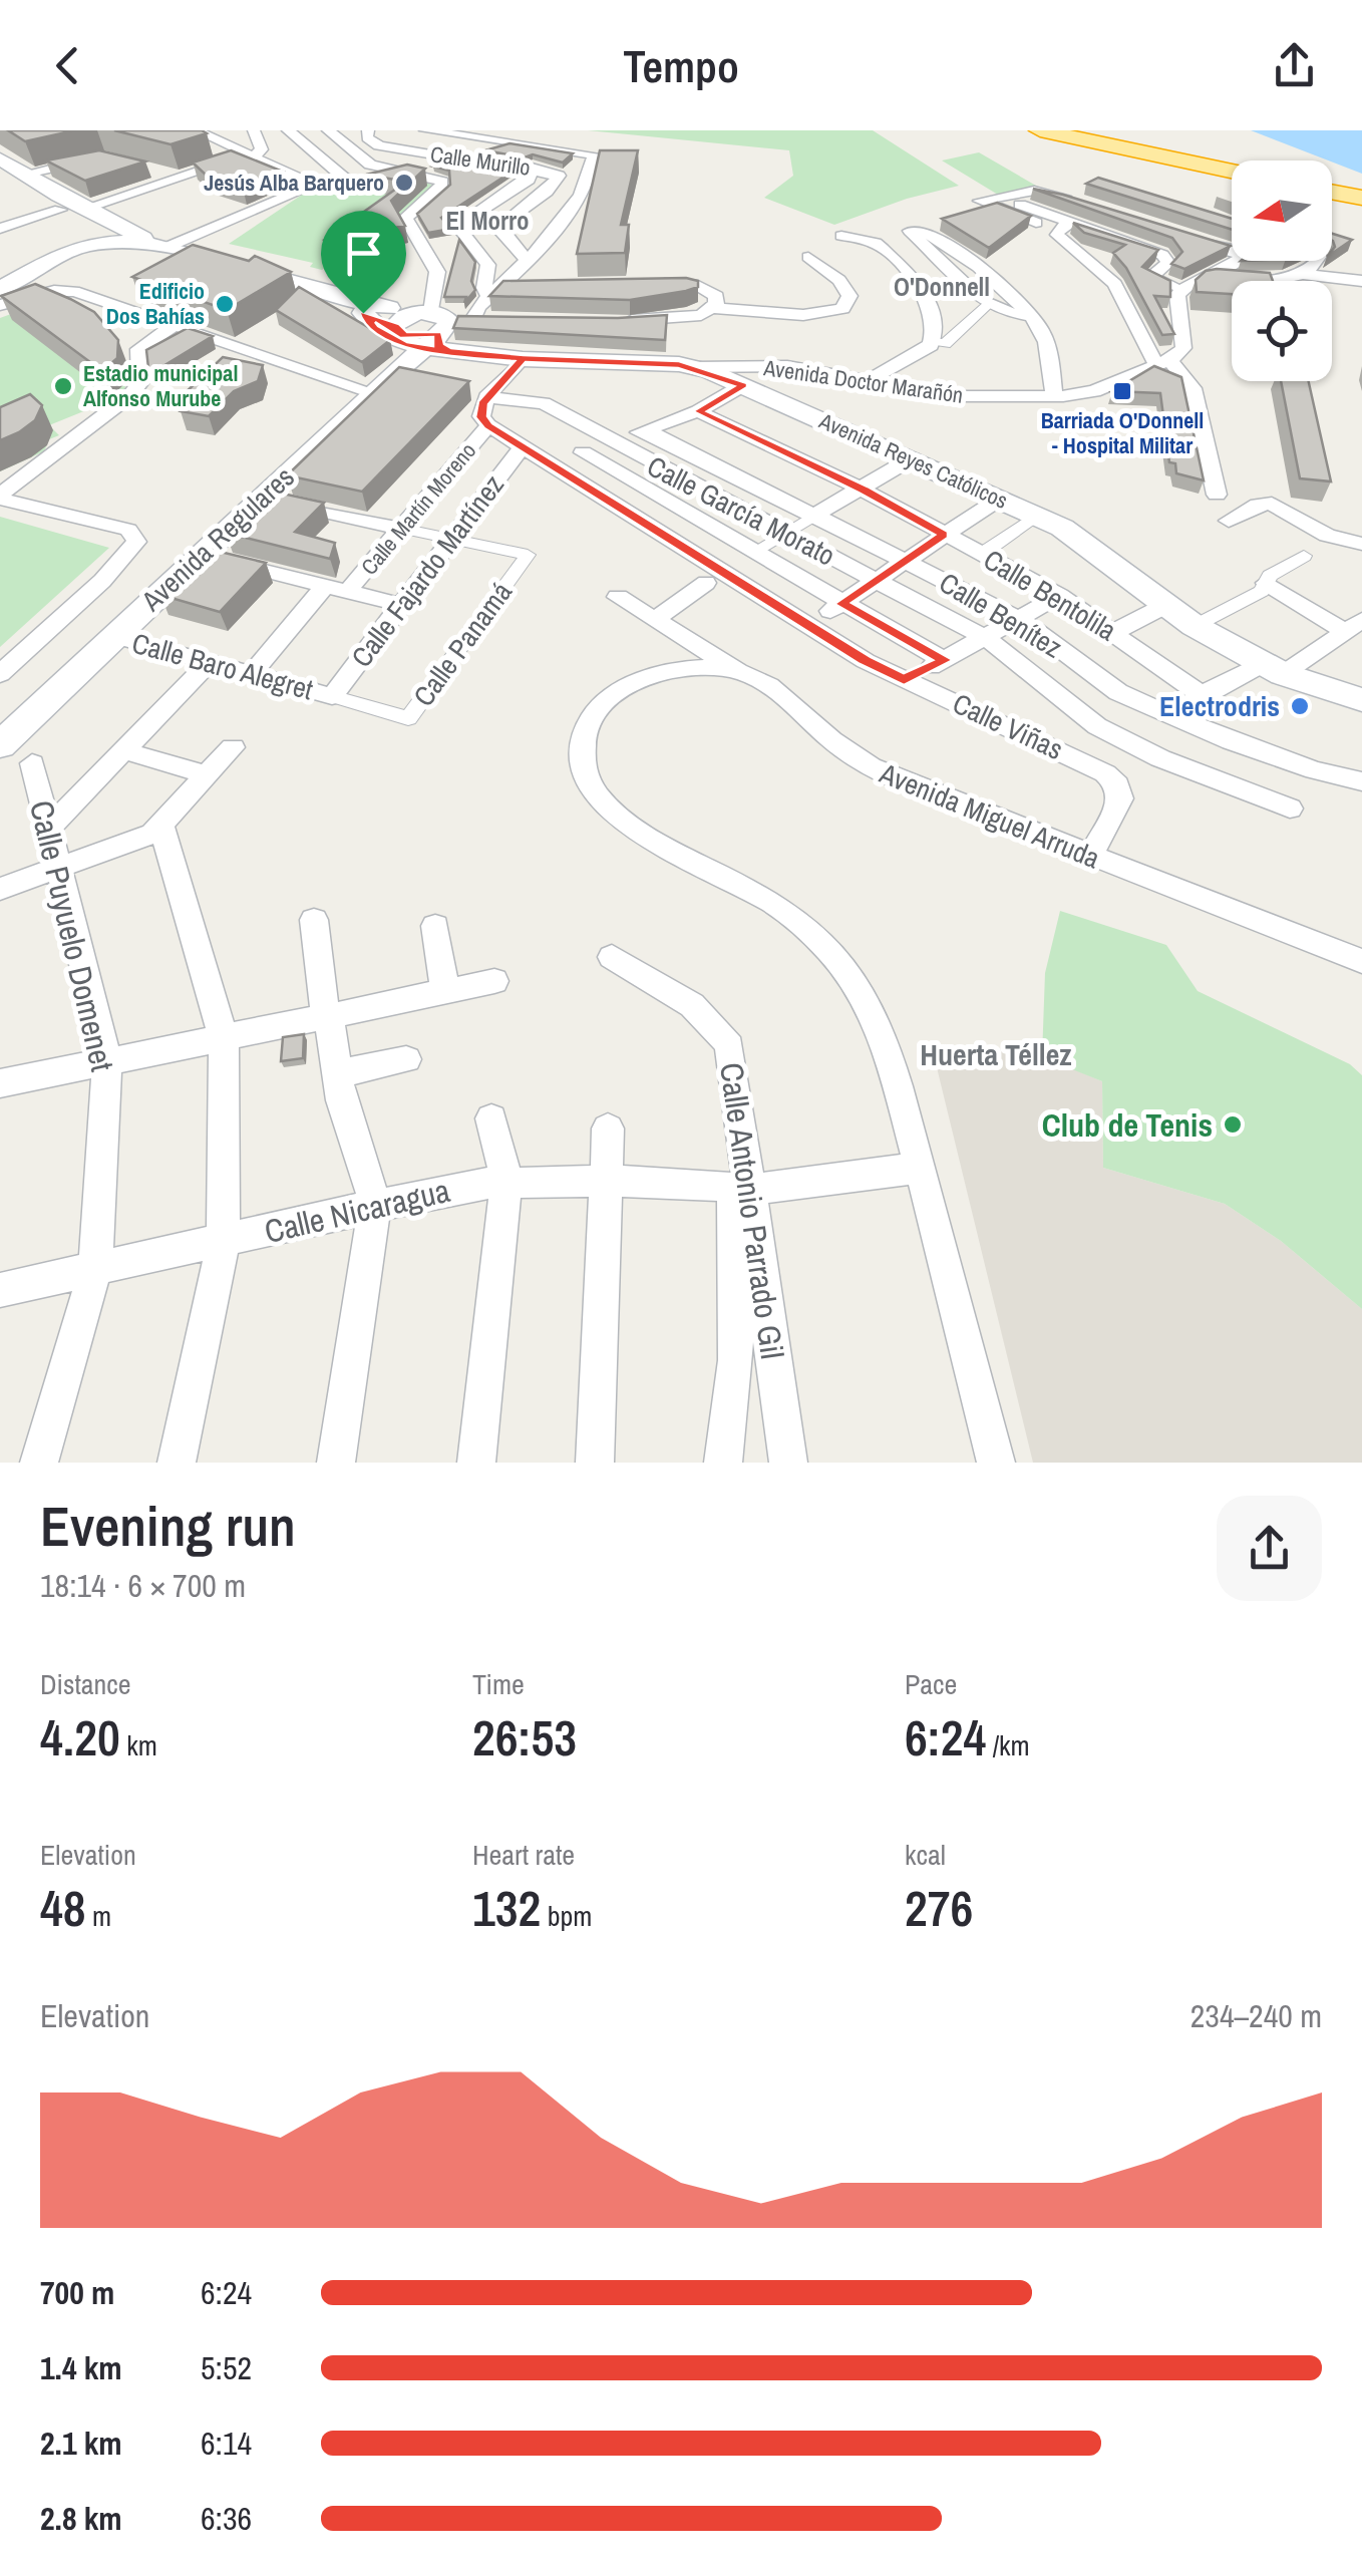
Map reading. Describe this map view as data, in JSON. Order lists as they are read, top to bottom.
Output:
{
  "streets": {
    "main road": ["Avenida Reyes Católicos", "Avenida Regulares"],
    "street": [
      "Calle Murillo",
      "Avenida Doctor Marañón",
      "Calle Martín Moreno",
      "Calle García Morato",
      "Calle Fajardo Martínez",
      "Calle Bentolila",
      "Calle Benítez",
      "Calle Panamá",
      "Calle Baro Alegret",
      "Calle Viñas",
      "Avenida Miguel Arruda",
      "Calle Puyuelo Domenet",
      "Calle Nicaragua",
      "Calle Antonio Parrado Gil"
    ]
  },
  "crossings": [
    ["Avenida Doctor Marañón", "Avenida Reyes Católicos"],
    ["Avenida Reyes Católicos", "Avenida Regulares"],
    ["Calle Martín Moreno", "Calle Viñas"],
    ["Avenida Regulares", "Calle Baro Alegret"],
    ["Calle Fajardo Martínez", "Calle Panamá"],
    ["Calle Fajardo Martínez", "Calle Baro Alegret"],
    ["Calle Fajardo Martínez", "Calle Viñas"],
    ["Calle Panamá", "Calle Baro Alegret"],
    ["Calle Viñas", "Avenida Miguel Arruda"],
    ["Avenida Miguel Arruda", "Calle Nicaragua"],
    ["Calle Puyuelo Domenet", "Calle Nicaragua"],
    ["Calle Nicaragua", "Calle Antonio Parrado Gil"]
  ],
  "districts": ["El Morro", "O'Donnell", "Huerta Téllez"],
  "places": {
    "other": [
      "Jesús Alba Barquero",
      "Edificio Dos Bahías",
      "Estadio municipal Alfonso Murube",
      "Electrodris",
      "Club de Tenis"
    ],
    "transit": ["Barriada O'Donnell - Hospital Militar"]
  },
  "north": "left",
  "page": {
    "header": "Tempo",
    "heading": ["Evening run", "18:14 · 6 × 700 m"],
    "stats": [
      ["Distance", "4.20 km"],
      ["Time", "26:53"],
      ["Pace", "6:24 /km"],
      ["Elevation", "48 m"],
      ["Heart rate", "132 bpm"],
      ["kcal", "276"]
    ],
    "chart": ["Elevation", "234–240 m"],
    "list": [
      {
        "name": "700 m",
        "note": "6:24"
      },
      {
        "name": "1.4 km",
        "note": "5:52"
      },
      {
        "name": "2.1 km",
        "note": "6:14"
      },
      {
        "name": "2.8 km",
        "note": "6:36"
      }
    ]
  }
}
